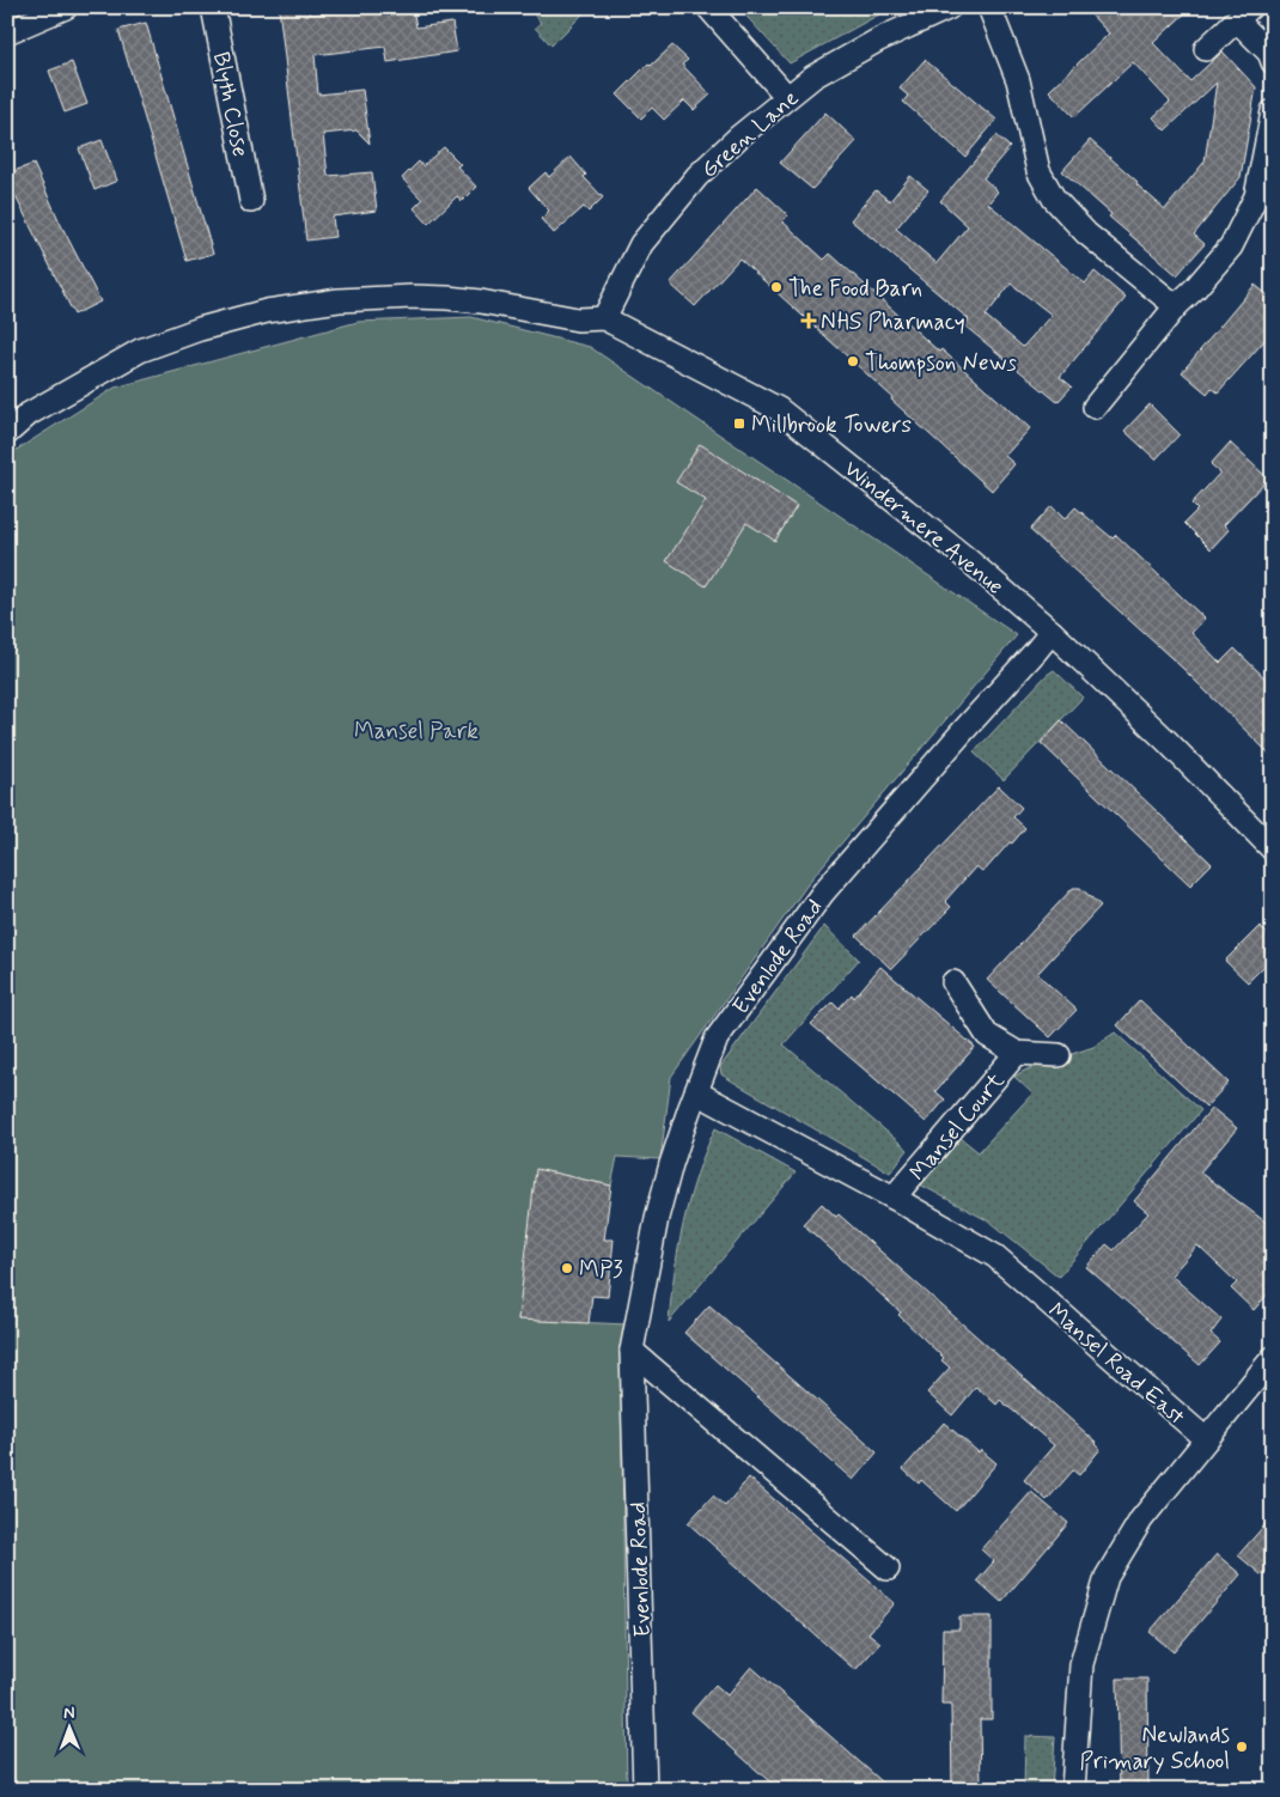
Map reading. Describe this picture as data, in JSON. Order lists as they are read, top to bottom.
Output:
{
  "streets": {
    "street": [
      "Blyth Close",
      "Green Lane",
      "Windermere Avenue",
      "Evenlode Road",
      "Mansel Court",
      "Mansel Road East"
    ]
  },
  "crossings": [
    ["Green Lane", "Windermere Avenue"],
    ["Windermere Avenue", "Evenlode Road"],
    ["Evenlode Road", "Mansel Road East"],
    ["Mansel Court", "Mansel Road East"]
  ],
  "parks": ["Mansel Park"],
  "places": {
    "other": [
      "The Food Barn",
      "Thompson News",
      "MP3",
      "Newlands Primary School"
    ],
    "health": ["NHS Pharmacy"],
    "transit": ["Millbrook Towers"]
  },
  "north": "top"
}
